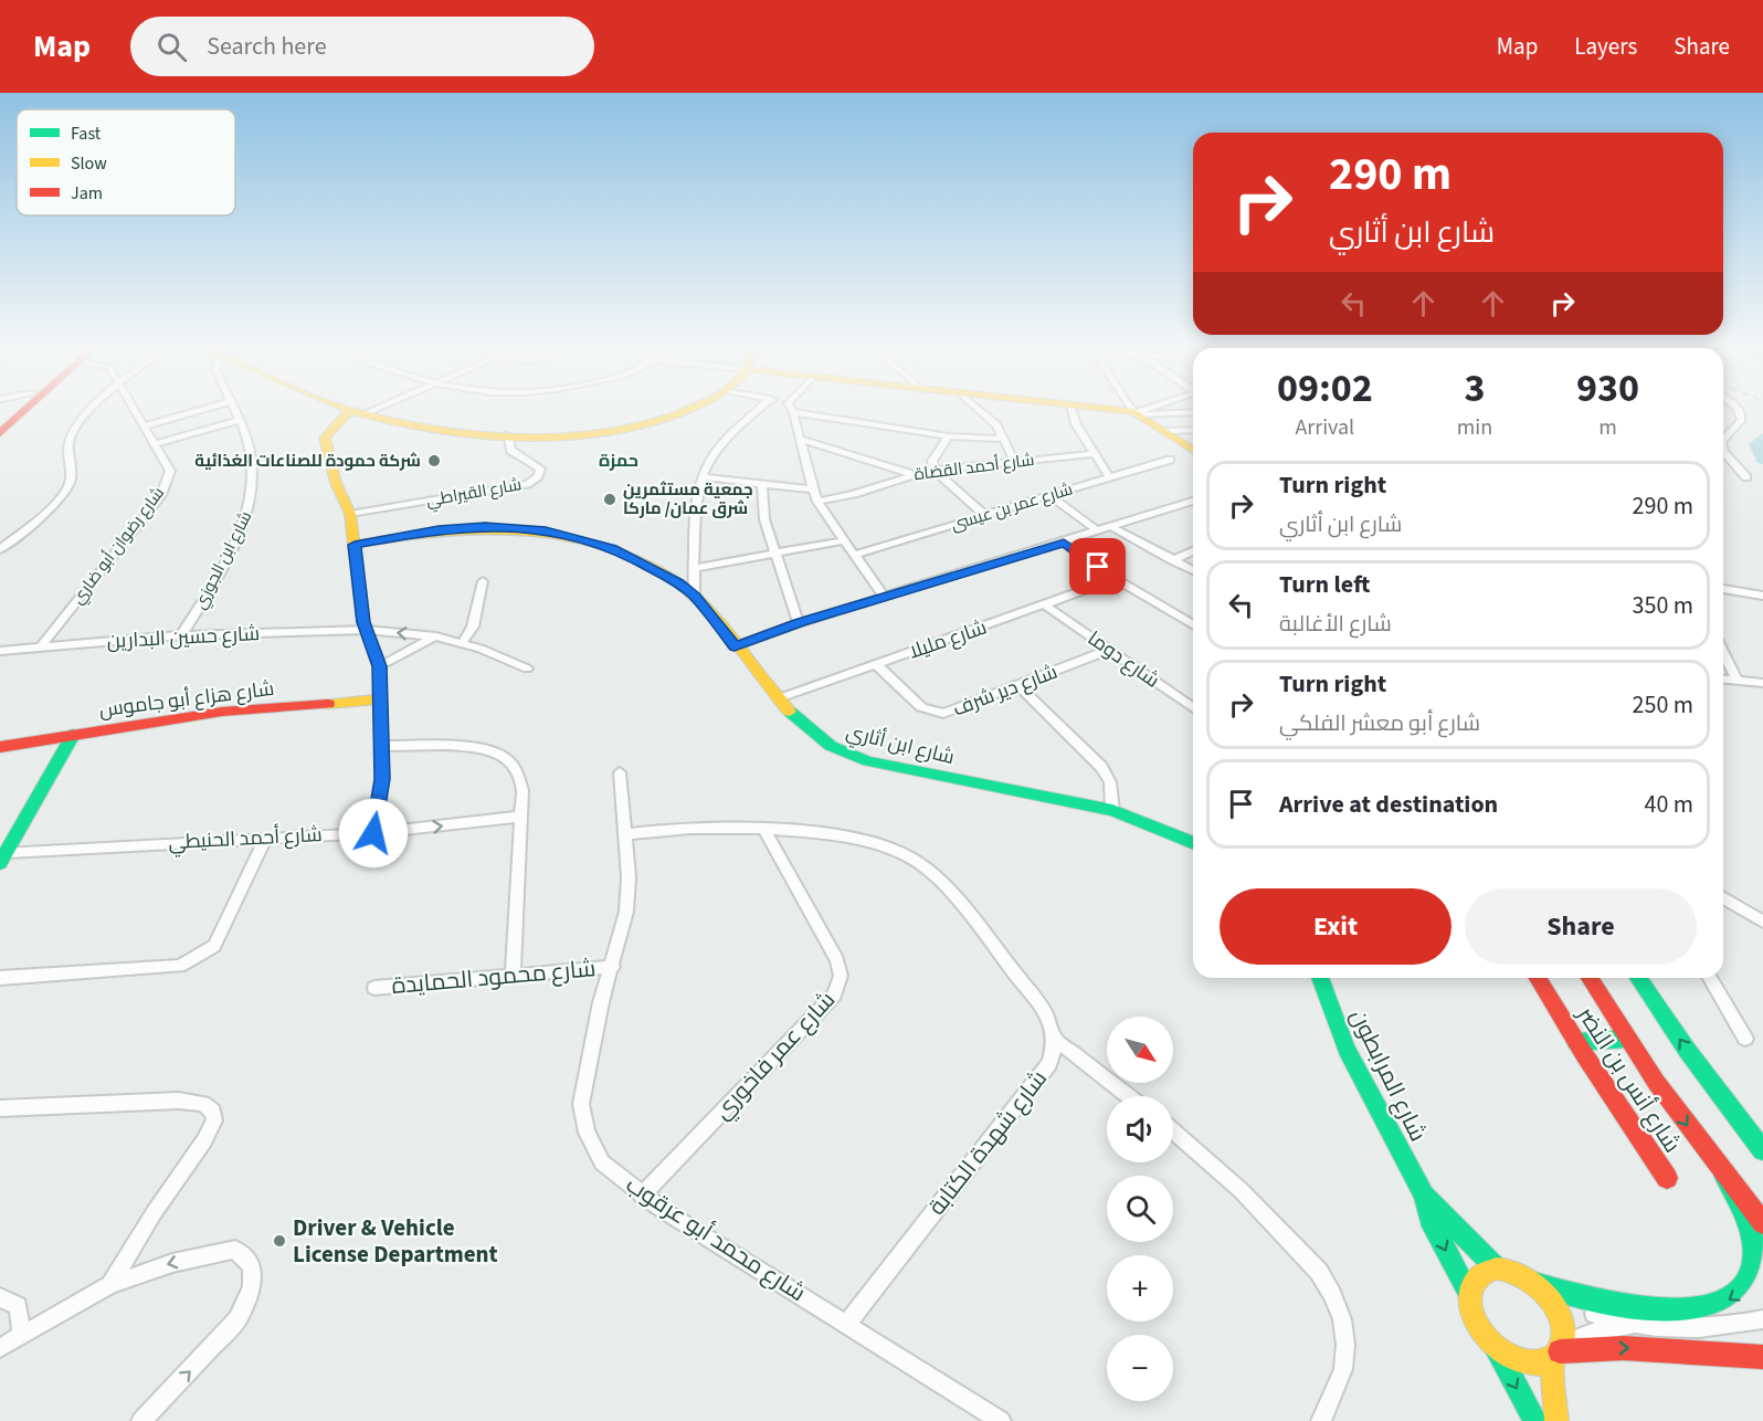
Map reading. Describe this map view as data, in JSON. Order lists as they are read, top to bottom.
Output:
{
  "streets": {
    "main road": [
      "شارع هزاع أبو جاموس",
      "شارع ابن أثاري",
      "شارع المرابطون",
      "شارع أنس بن النضر"
    ],
    "street": [
      "شارع أحمد القضاة",
      "شارع القيراطي",
      "شارع عمر بن عيسى",
      "شارع رضوان أبو ضاري",
      "شارع ابن الجوزي",
      "شارع حسين البدارين",
      "شارع مليلا",
      "شارع دوما",
      "شارع دير شرف",
      "شارع أحمد الحنيطي",
      "شارع محمود الحمايدة",
      "شارع عمر فاخوري",
      "شارع شهدة الكتابة",
      "شارع محمد أبو عرقوب"
    ]
  },
  "crossings": [
    ["شارع رضوان أبو ضاري", "شارع حسين البدارين"],
    ["شارع ابن الجوزي", "شارع حسين البدارين"],
    ["شارع مليلا", "شارع دوما"],
    ["شارع مليلا", "شارع دير شرف"],
    ["شارع مليلا", "شارع ابن أثاري"],
    ["شارع دوما", "شارع دير شرف"],
    ["شارع محمود الحمايدة", "شارع محمد أبو عرقوب"],
    ["شارع عمر فاخوري", "شارع محمد أبو عرقوب"],
    ["شارع شهدة الكتابة", "شارع محمد أبو عرقوب"]
  ],
  "districts": ["حمزة"],
  "places": ["شركة حمودة للصناعات الغذائية", "جمعية مستثمرين شرق عمان/ ماركا", "Driver & Vehicle License Department"],
  "legend": ["Fast", "Slow", "Jam"],
  "north": "bottom right",
  "page": {
    "header": "Map",
    "search": "Search here",
    "nav": ["Map", "Layers", "Share"],
    "turn": ["290 m", "شارع ابن أثاري"],
    "eta": [
      "09:02",
      "Arrival",
      "3",
      "min",
      "930",
      "m"
    ],
    "list": [
      {
        "name": "Turn right",
        "note": "شارع ابن أثاري",
        "value": "290 m"
      },
      {
        "name": "Turn left",
        "note": "شارع الأغالبة",
        "value": "350 m"
      },
      {
        "name": "Turn right",
        "note": "شارع أبو معشر الفلكي",
        "value": "250 m"
      },
      {
        "name": "Arrive at destination",
        "value": "40 m"
      }
    ],
    "buttons": ["Exit", "Share"],
    "map_buttons": ["+", "−"]
  }
}
